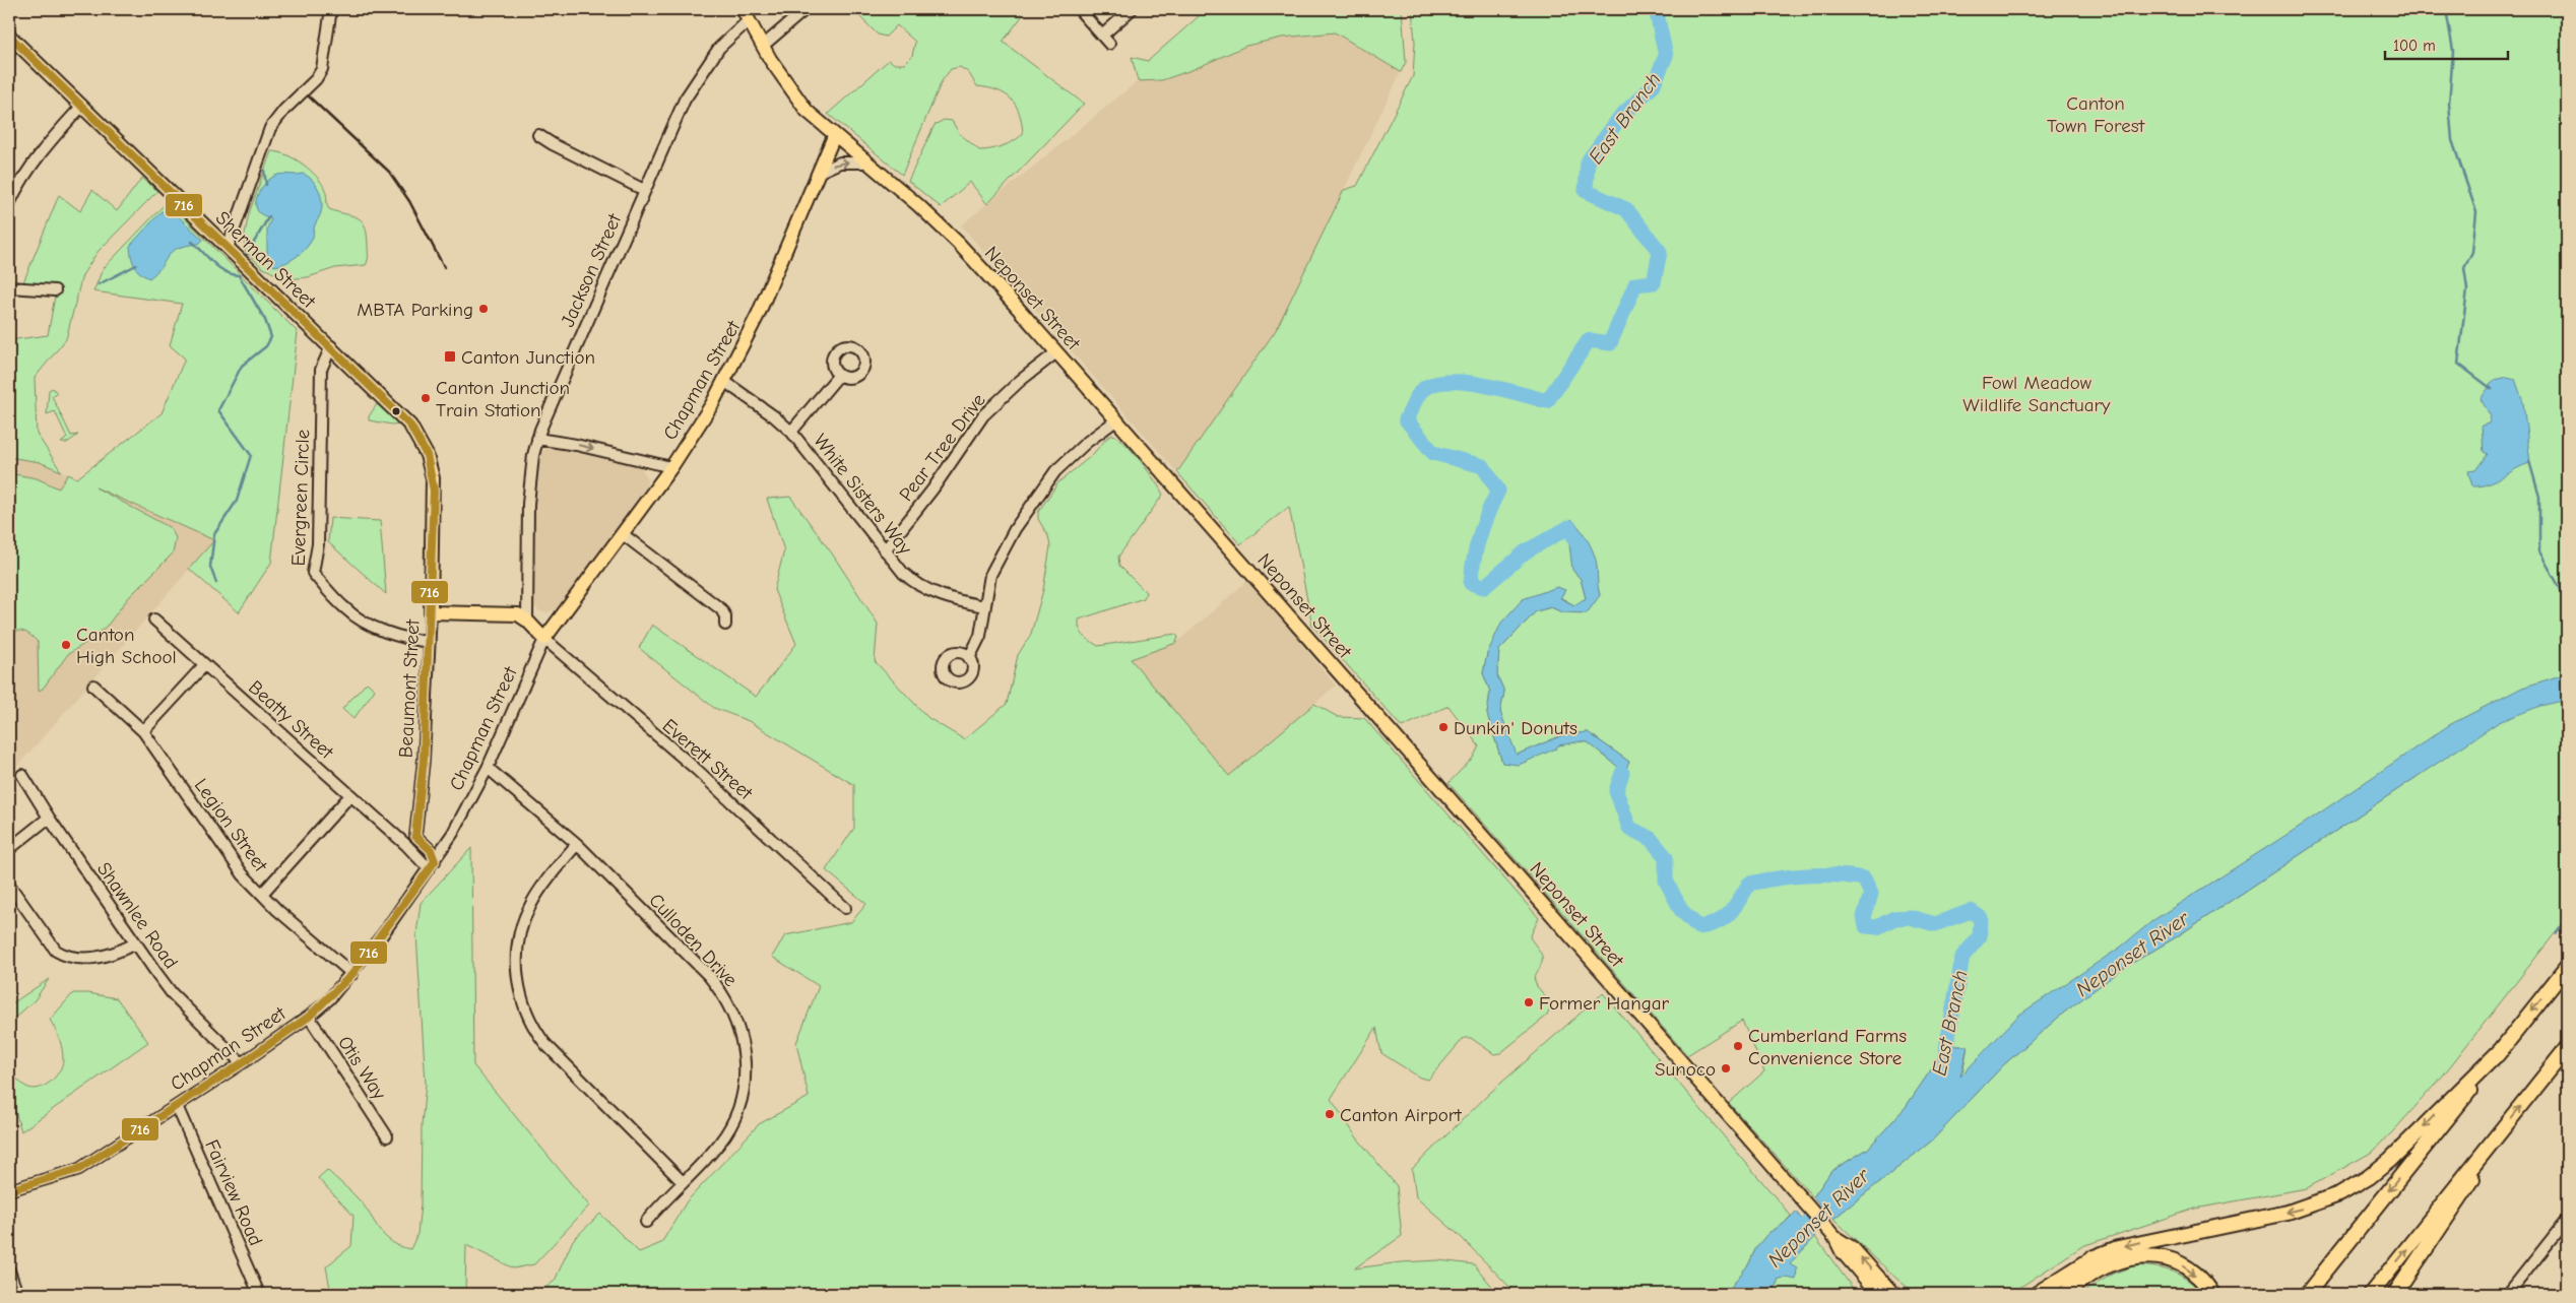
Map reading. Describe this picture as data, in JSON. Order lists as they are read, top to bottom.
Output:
{
  "streets": {
    "main road": [
      "Sherman Street",
      "Neponset Street",
      "Chapman Street",
      "Beaumont Street"
    ],
    "street": [
      "Jackson Street",
      "Pear Tree Drive",
      "White Sisters Way",
      "Evergreen Circle",
      "Beatty Street",
      "Everett Street",
      "Legion Street",
      "Shawnlee Road",
      "Culloden Drive",
      "Otis Way",
      "Fairview Road"
    ]
  },
  "crossings": [
    ["Sherman Street", "Evergreen Circle"],
    ["Sherman Street", "Beaumont Street"],
    ["Jackson Street", "Neponset Street"],
    ["Neponset Street", "Chapman Street"],
    ["Neponset Street", "Pear Tree Drive"],
    ["Chapman Street", "White Sisters Way"],
    ["Chapman Street", "Beatty Street"],
    ["Chapman Street", "Everett Street"],
    ["Chapman Street", "Legion Street"],
    ["Chapman Street", "Shawnlee Road"],
    ["Chapman Street", "Culloden Drive"],
    ["Chapman Street", "Otis Way"],
    ["Chapman Street", "Fairview Road"],
    ["Pear Tree Drive", "White Sisters Way"],
    ["Evergreen Circle", "Beaumont Street"]
  ],
  "water": ["East Branch", "Neponset River"],
  "parks": ["Canton Town Forest", "Fowl Meadow Wildlife Sanctuary"],
  "places": {
    "other": [
      "MBTA Parking",
      "Canton Junction Train Station",
      "Canton High School",
      "Dunkin' Donuts",
      "Former Hangar",
      "Cumberland Farms Convenience Store",
      "Sunoco",
      "Canton Airport"
    ],
    "transit": ["Canton Junction"]
  },
  "lines": ["transit line 716"],
  "scale_bar": "100 m"
}
